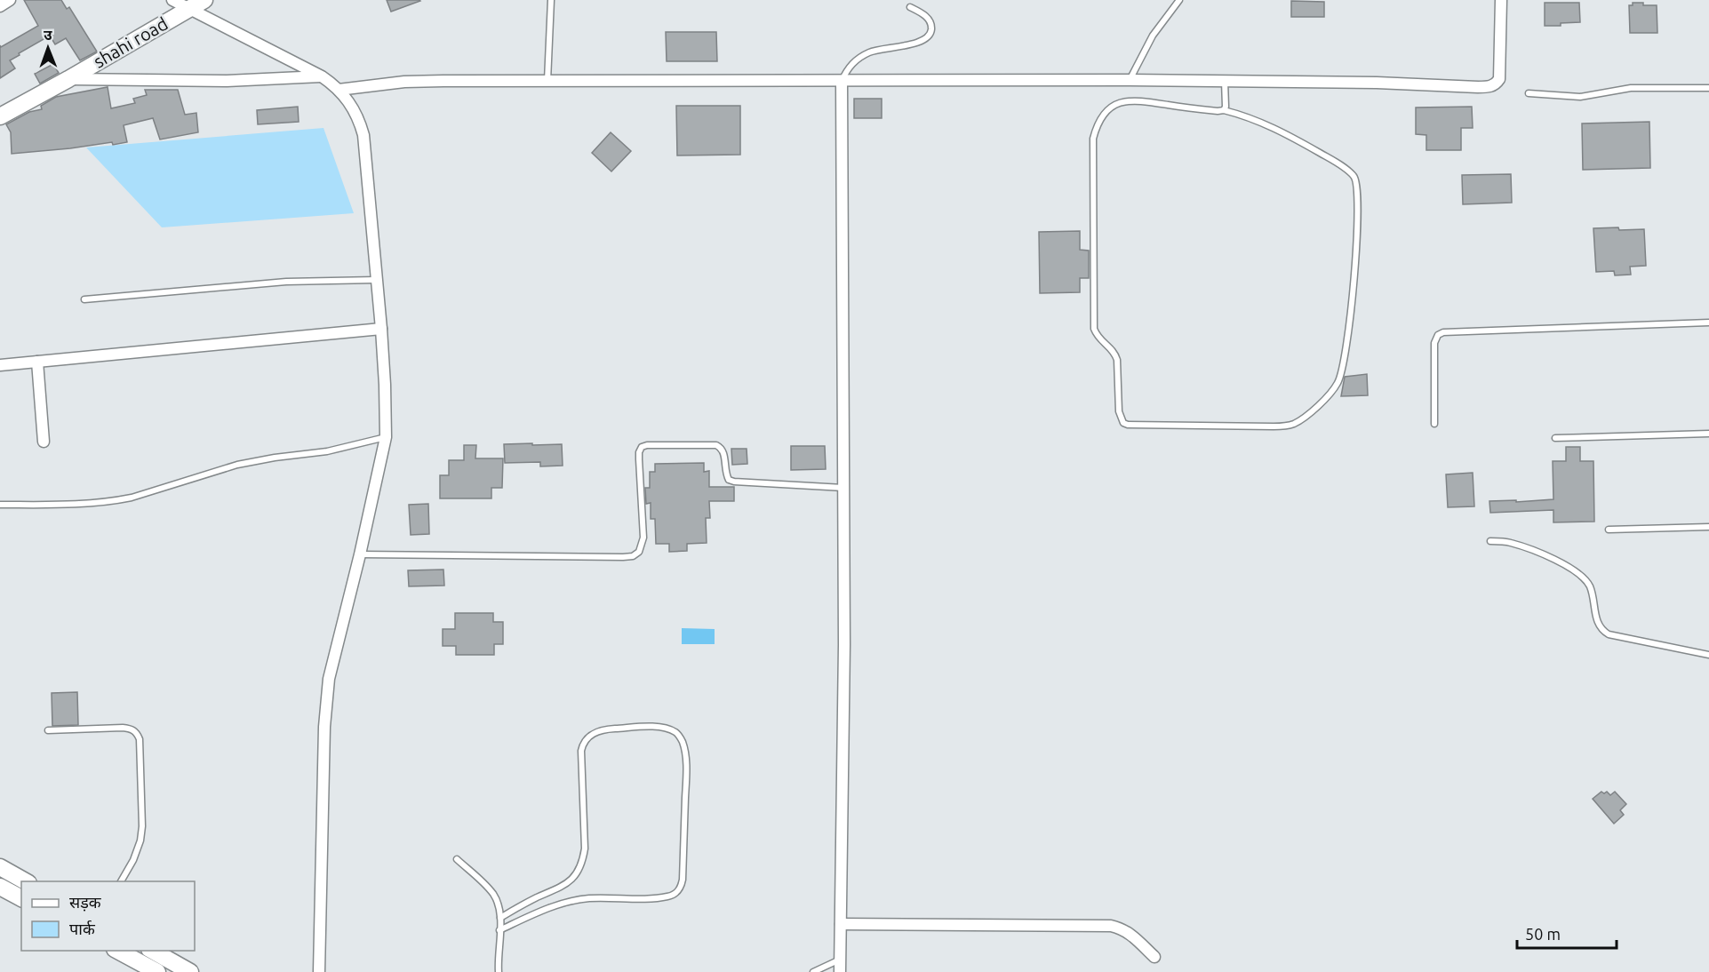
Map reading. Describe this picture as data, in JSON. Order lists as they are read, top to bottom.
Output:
{
  "streets": {
    "street": ["shahi road"]
  },
  "legend": ["सड़क", "पार्क"],
  "scale_bar": "50 m",
  "north": "top"
}
